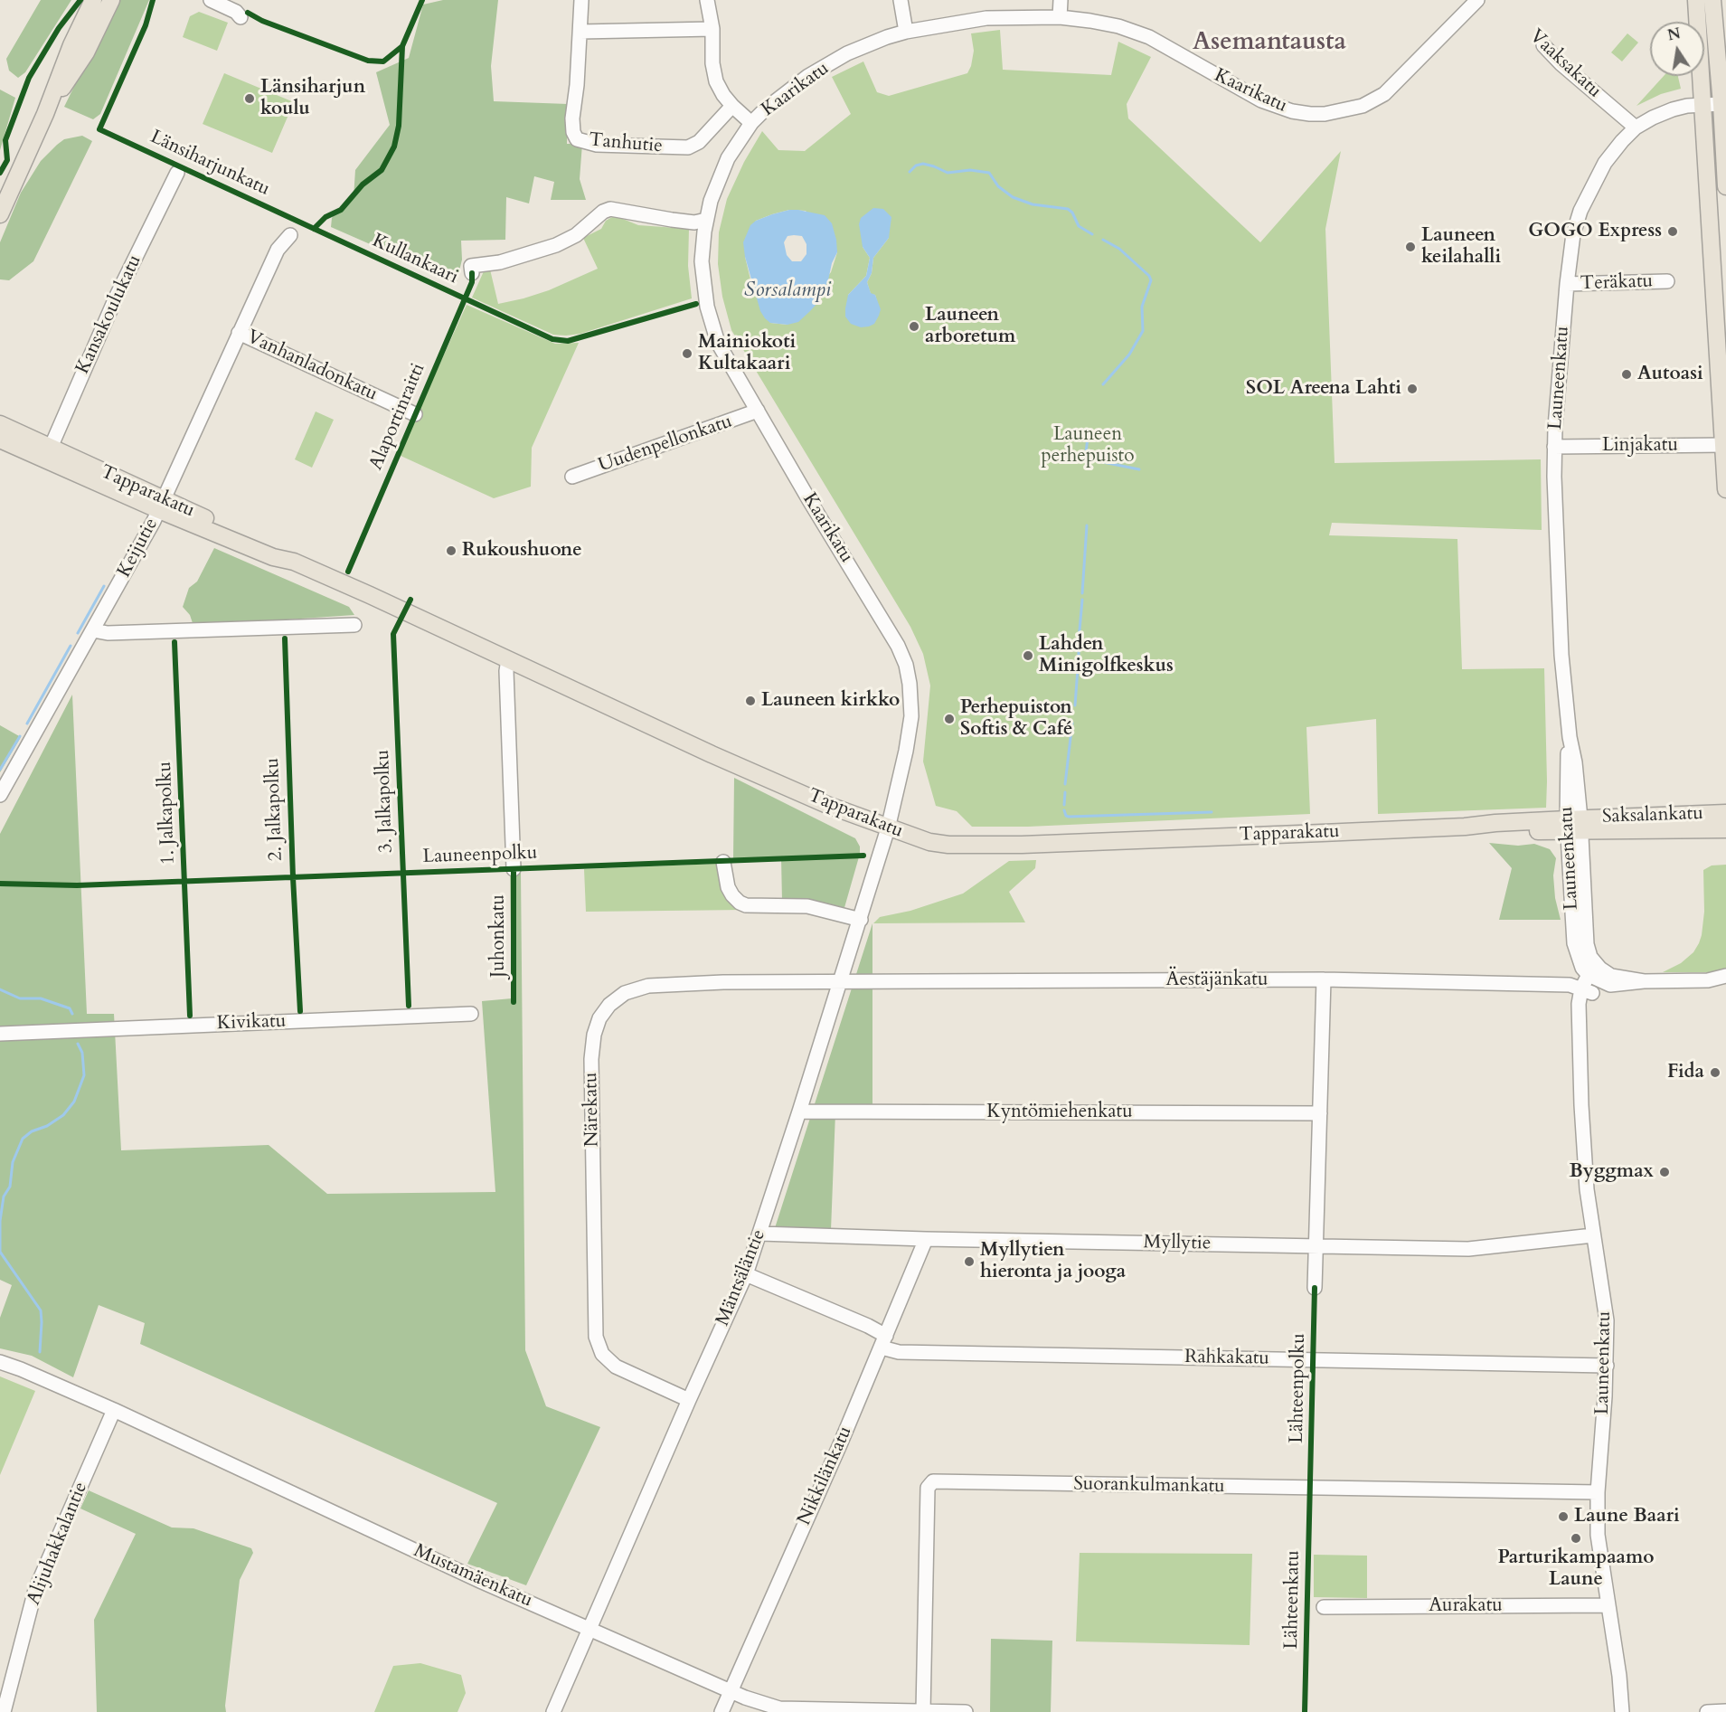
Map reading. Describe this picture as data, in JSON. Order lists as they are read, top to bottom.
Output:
{
  "streets": {
    "main road": ["Tapparakatu", "Saksalankatu"],
    "street": [
      "Vaaksakatu",
      "Kaarikatu",
      "Tanhutie",
      "Teräkatu",
      "Kansakoulukatu",
      "Vanhanladonkatu",
      "Launeenkatu",
      "Uudenpellonkatu",
      "Linjakatu",
      "Keijutie",
      "Juhonkatu",
      "Äestäjänkatu",
      "Kivikatu",
      "Närekatu",
      "Kyntömiehenkatu",
      "Myllytie",
      "Mäntsäläntie",
      "Rahkakatu",
      "Nikkilänkatu",
      "Suorankulmankatu",
      "Alijuhakkalantie",
      "Mustamäenkatu",
      "Aurakatu"
    ],
    "cycle path": [
      "Länsiharjunkatu",
      "Alaportinraitti",
      "3. Jalkapolku",
      "2. Jalkapolku",
      "1. Jalkapolku",
      "Launeenpolku",
      "Lähteenpolku"
    ]
  },
  "crossings": [
    ["Vaaksakatu", "Launeenkatu"],
    ["Kaarikatu", "Uudenpellonkatu"],
    ["Kaarikatu", "Tapparakatu"],
    ["Kaarikatu", "Mäntsäläntie"],
    ["Teräkatu", "Launeenkatu"],
    ["Kansakoulukatu", "Tapparakatu"],
    ["Vanhanladonkatu", "Keijutie"],
    ["Launeenkatu", "Linjakatu"],
    ["Launeenkatu", "Tapparakatu"],
    ["Launeenkatu", "Saksalankatu"],
    ["Launeenkatu", "Äestäjänkatu"],
    ["Launeenkatu", "Myllytie"],
    ["Launeenkatu", "Rahkakatu"],
    ["Launeenkatu", "Suorankulmankatu"],
    ["Launeenkatu", "Aurakatu"],
    ["Tapparakatu", "Keijutie"],
    ["Tapparakatu", "Saksalankatu"],
    ["Tapparakatu", "Juhonkatu"],
    ["Tapparakatu", "Mäntsäläntie"],
    ["Äestäjänkatu", "Närekatu"],
    ["Äestäjänkatu", "Mäntsäläntie"],
    ["Närekatu", "Mäntsäläntie"],
    ["Kyntömiehenkatu", "Mäntsäläntie"],
    ["Myllytie", "Mäntsäläntie"],
    ["Myllytie", "Nikkilänkatu"],
    ["Mäntsäläntie", "Rahkakatu"],
    ["Mäntsäläntie", "Mustamäenkatu"],
    ["Rahkakatu", "Nikkilänkatu"],
    ["Nikkilänkatu", "Mustamäenkatu"],
    ["Suorankulmankatu", "Mustamäenkatu"],
    ["Alijuhakkalantie", "Mustamäenkatu"]
  ],
  "districts": ["Asemantausta"],
  "water": ["Sorsalampi"],
  "parks": ["Launeen perhepuisto"],
  "places": [
    "Länsiharjun koulu",
    "GOGO Express",
    "Launeen keilahalli",
    "Launeen arboretum",
    "Mainiokoti Kultakaari",
    "Autoasi",
    "SOL Areena Lahti",
    "Rukoushuone",
    "Lahden Minigolfkeskus",
    "Launeen kirkko",
    "Perhepuiston Softis & Café",
    "Fida",
    "Byggmax",
    "Myllytien hieronta ja jooga",
    "Laune Baari",
    "Parturikampaamo Laune"
  ],
  "north": "top"
}
